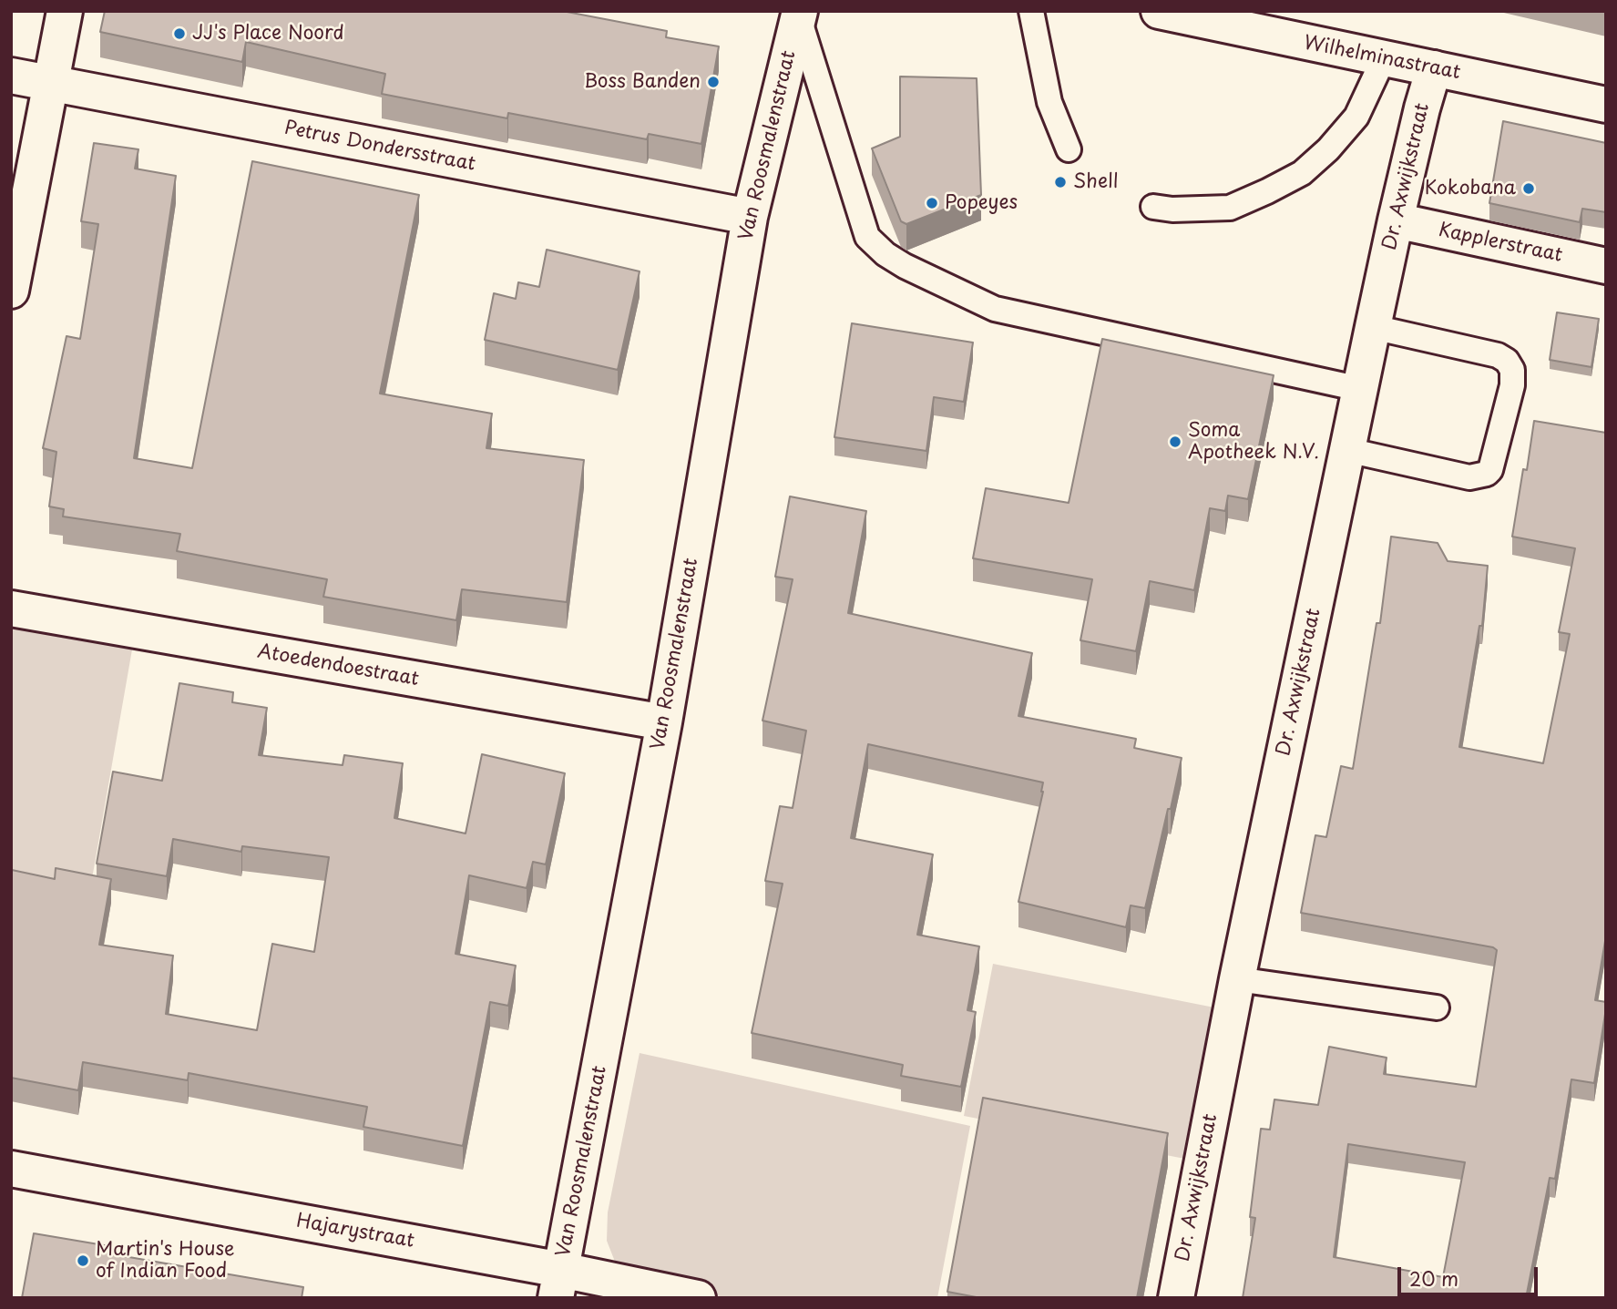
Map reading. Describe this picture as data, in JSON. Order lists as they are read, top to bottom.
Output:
{
  "streets": {
    "street": [
      "Wilhelminastraat",
      "Van Roosmalenstraat",
      "Petrus Dondersstraat",
      "Dr. Axwijkstraat",
      "Kapplerstraat",
      "Atoedendoestraat",
      "Hajarystraat"
    ]
  },
  "crossings": [
    ["Wilhelminastraat", "Dr. Axwijkstraat"],
    ["Van Roosmalenstraat", "Petrus Dondersstraat"],
    ["Van Roosmalenstraat", "Atoedendoestraat"],
    ["Van Roosmalenstraat", "Hajarystraat"],
    ["Dr. Axwijkstraat", "Kapplerstraat"]
  ],
  "places": [
    "JJ's Place Noord",
    "Boss Banden",
    "Shell",
    "Kokobana",
    "Popeyes",
    "Soma Apotheek N.V.",
    "Martin's House of Indian Food"
  ],
  "scale_bar": "20 m"
}
